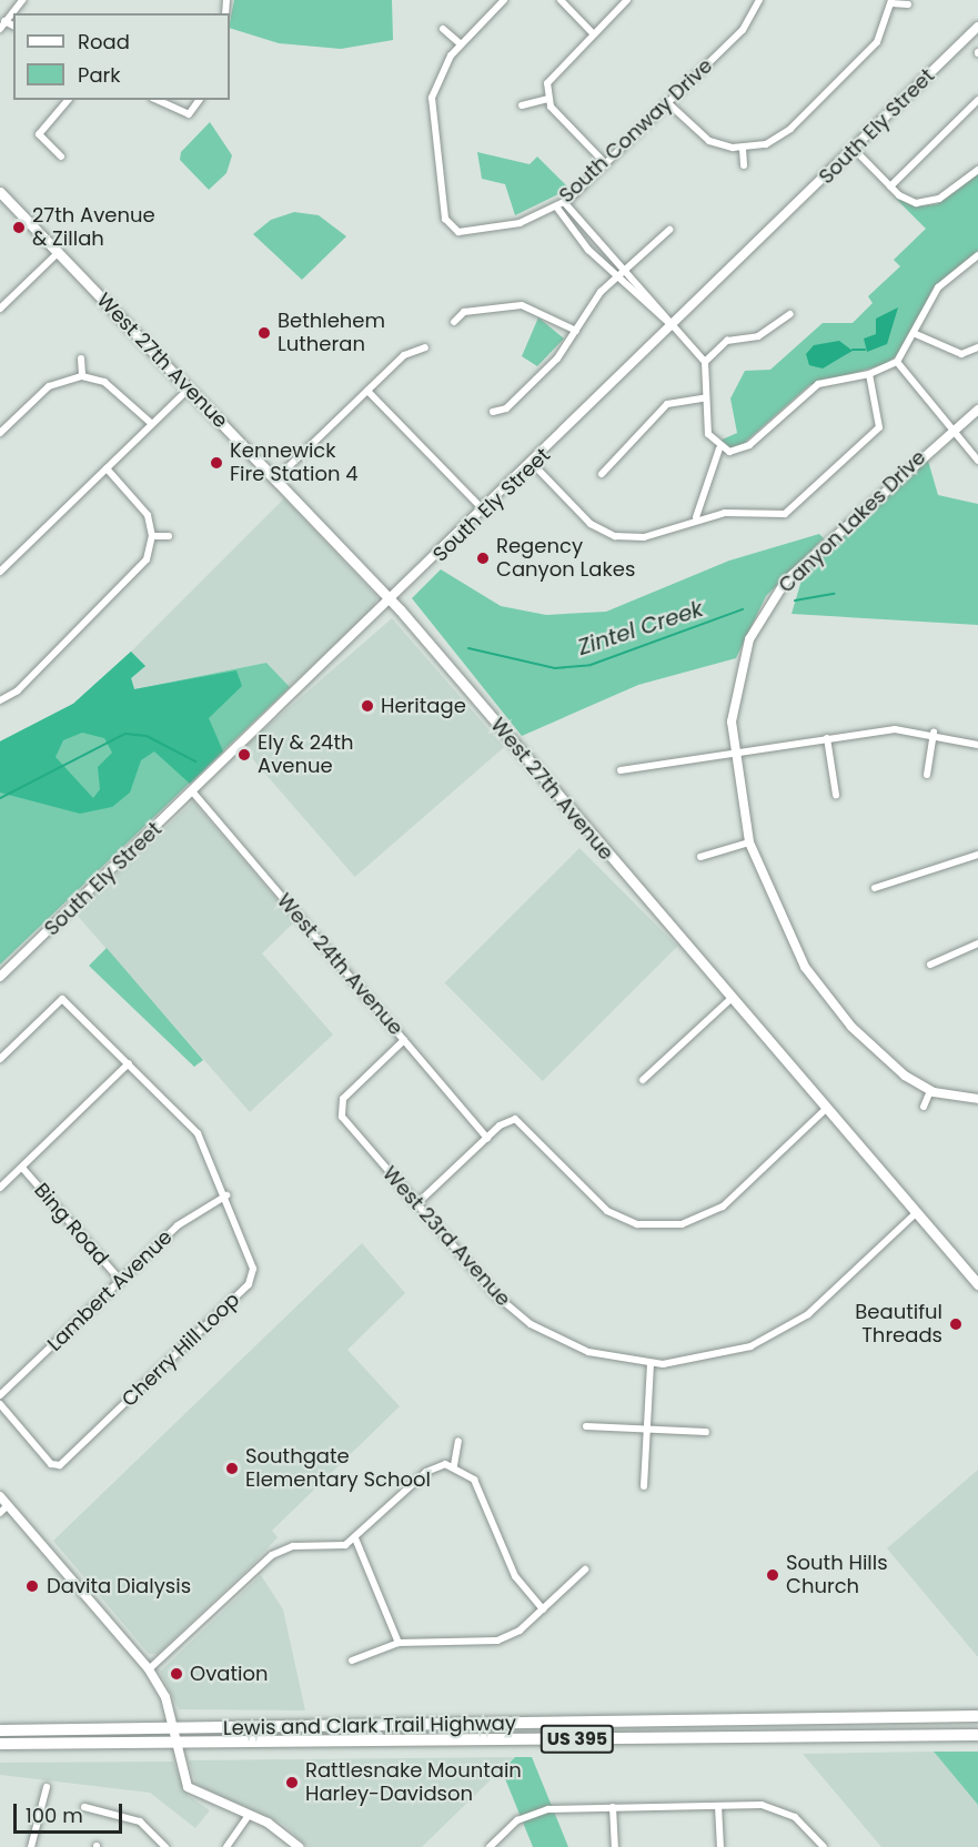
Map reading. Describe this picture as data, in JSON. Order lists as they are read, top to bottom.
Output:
{
  "streets": {
    "highway": ["Lewis and Clark Trail Highway", "US 395"],
    "main road": ["West 27th Avenue"],
    "street": [
      "South Ely Street",
      "South Conway Drive",
      "Canyon Lakes Drive",
      "West 24th Avenue",
      "Bing Road",
      "West 23rd Avenue",
      "Lambert Avenue",
      "Cherry Hill Loop"
    ]
  },
  "crossings": [
    ["South Ely Street", "West 27th Avenue"],
    ["South Ely Street", "West 24th Avenue"],
    ["West 27th Avenue", "West 23rd Avenue"],
    ["West 24th Avenue", "West 23rd Avenue"],
    ["Bing Road", "Lambert Avenue"],
    ["Lambert Avenue", "Cherry Hill Loop"]
  ],
  "water": ["Zintel Creek"],
  "places": [
    "27th Avenue & Zillah",
    "Bethlehem Lutheran",
    "Kennewick Fire Station 4",
    "Regency Canyon Lakes",
    "Heritage",
    "Ely & 24th Avenue",
    "Beautiful Threads",
    "Southgate Elementary School",
    "South Hills Church",
    "Davita Dialysis",
    "Ovation",
    "Rattlesnake Mountain Harley-Davidson"
  ],
  "legend": ["Road", "Park"],
  "scale_bar": "100 m"
}
